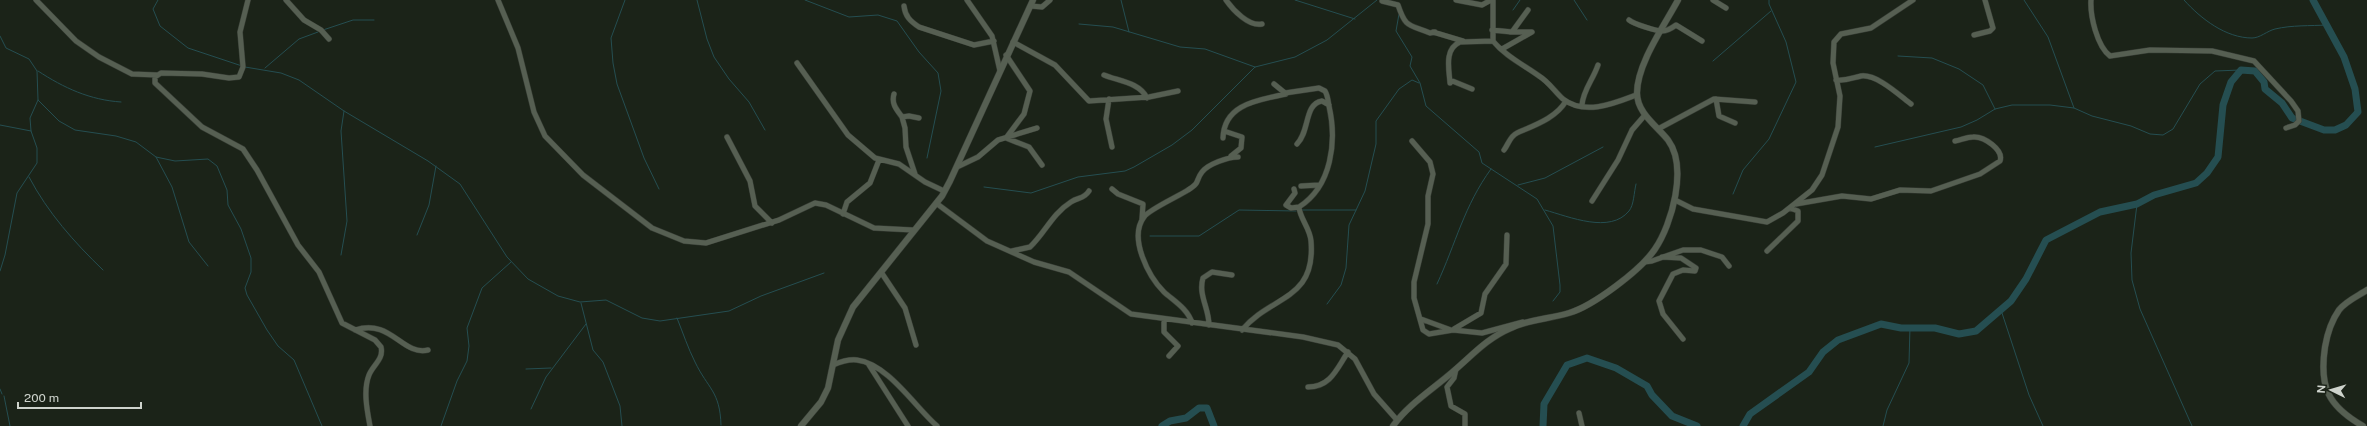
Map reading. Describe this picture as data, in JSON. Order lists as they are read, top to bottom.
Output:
{
  "scale_bar": "200 m",
  "north": "left"
}
